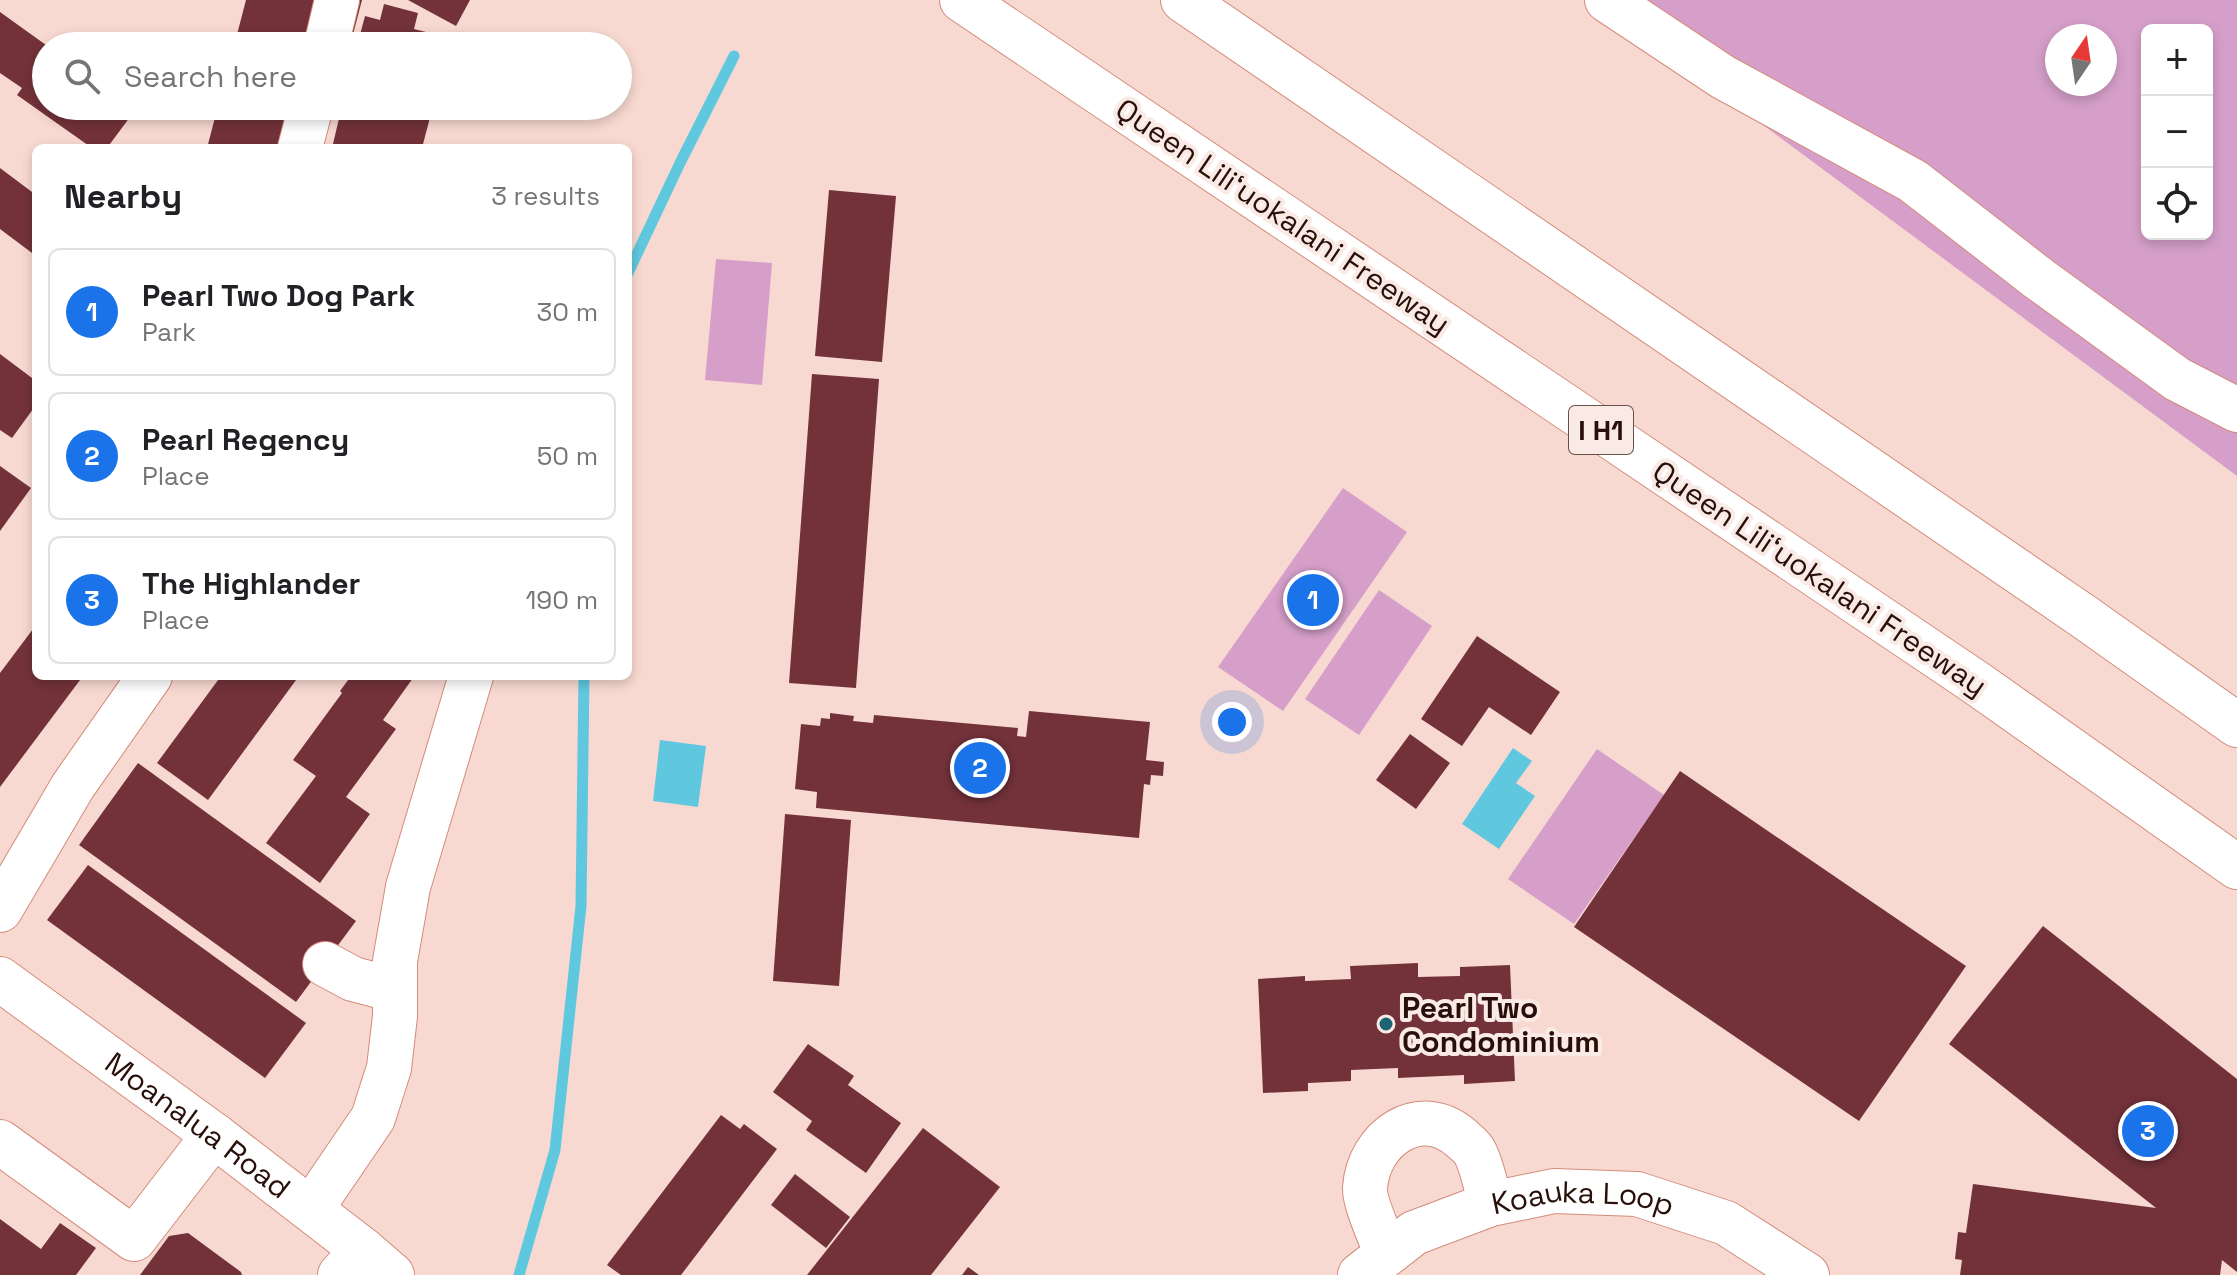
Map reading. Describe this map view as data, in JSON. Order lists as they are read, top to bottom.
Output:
{
  "streets": {
    "main road": [
      "Queen Liliʻuokalani Freeway",
      "I H1",
      "Moanalua Road",
      "Koauka Loop"
    ]
  },
  "places": ["Pearl Two Condominium"],
  "north": "top",
  "page": {
    "map_buttons": ["+", "−"],
    "search": "Search here",
    "heading": ["Nearby", "3 results"],
    "list": [
      {
        "mark": "1",
        "name": "Pearl Two Dog Park",
        "note": "Park",
        "value": "30 m"
      },
      {
        "mark": "2",
        "name": "Pearl Regency",
        "note": "Place",
        "value": "50 m"
      },
      {
        "mark": "3",
        "name": "The Highlander",
        "note": "Place",
        "value": "190 m"
      }
    ],
    "pins": ["1", "2", "3"]
  }
}
